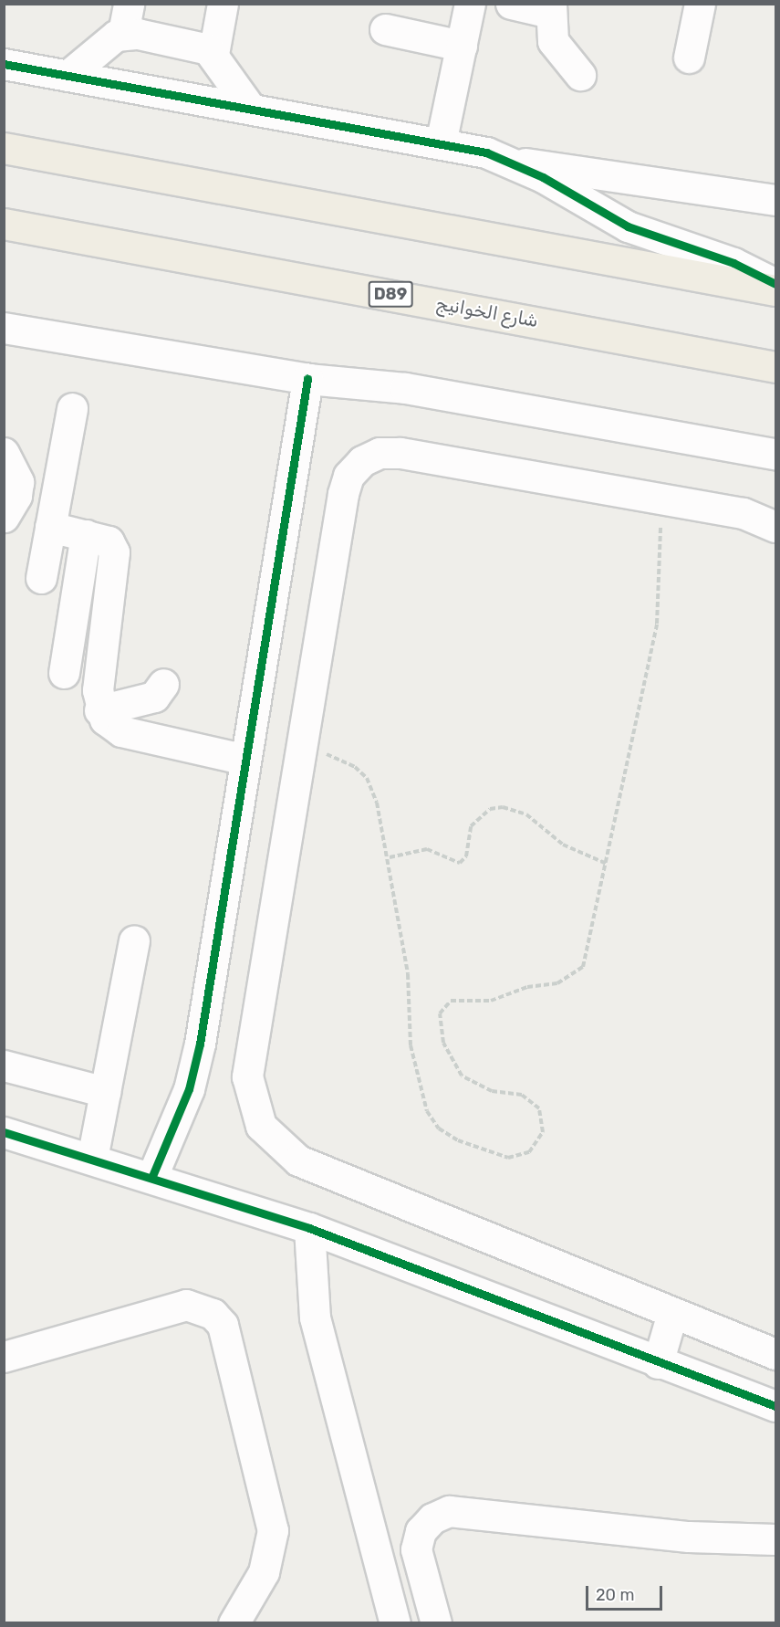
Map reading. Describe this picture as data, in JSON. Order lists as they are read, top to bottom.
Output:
{
  "streets": {
    "highway": ["D89", "شارع الخوانيج"]
  },
  "scale_bar": "20 m"
}
